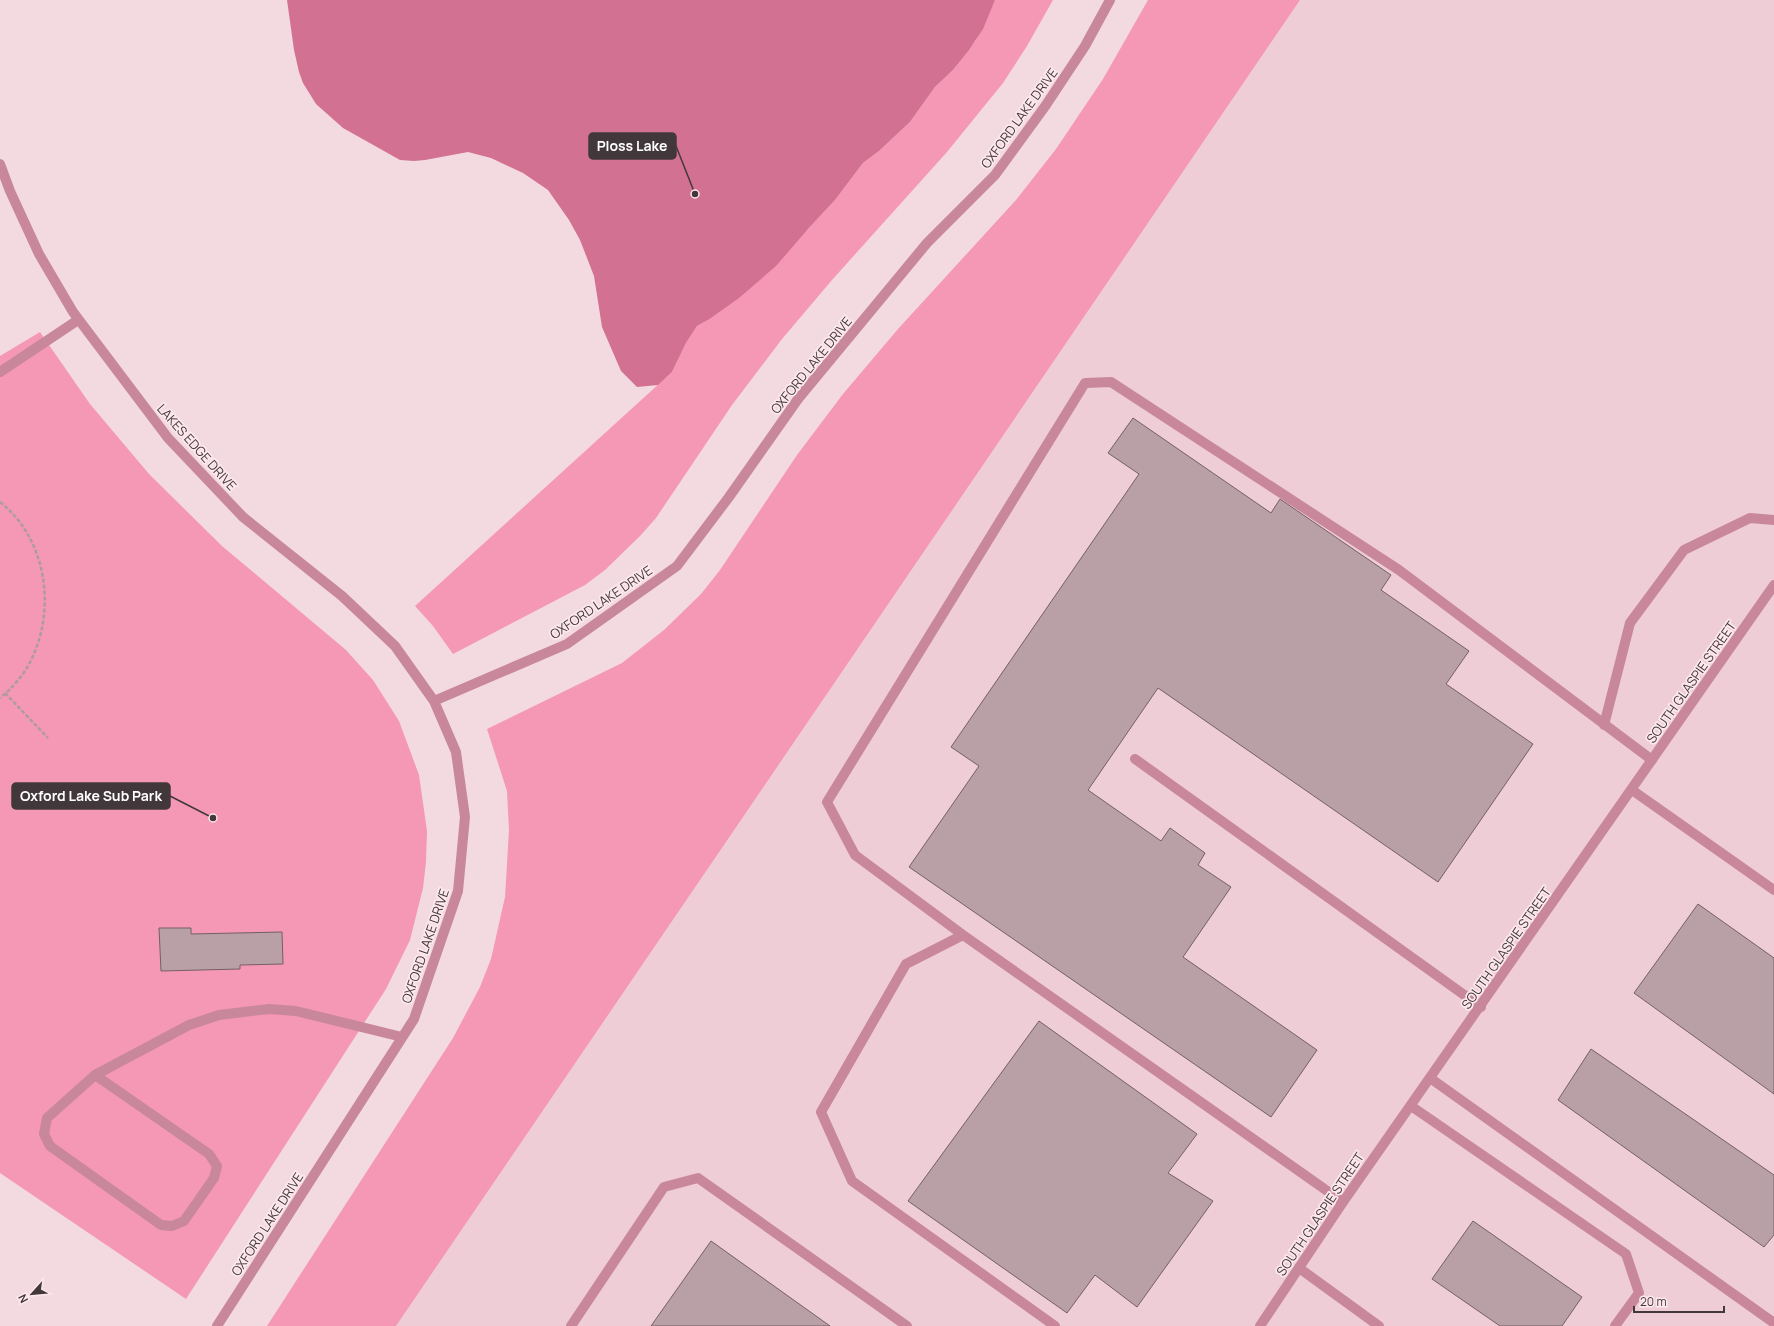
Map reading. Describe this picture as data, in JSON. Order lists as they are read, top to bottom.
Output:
{
  "streets": {
    "street": ["OXFORD LAKE DRIVE", "LAKES EDGE DRIVE", "SOUTH GLASPIE STREET"]
  },
  "crossings": [
    ["OXFORD LAKE DRIVE", "LAKES EDGE DRIVE"]
  ],
  "places": ["Ploss Lake", "Oxford Lake Sub Park"],
  "scale_bar": "20 m",
  "north": "bottom left"
}
